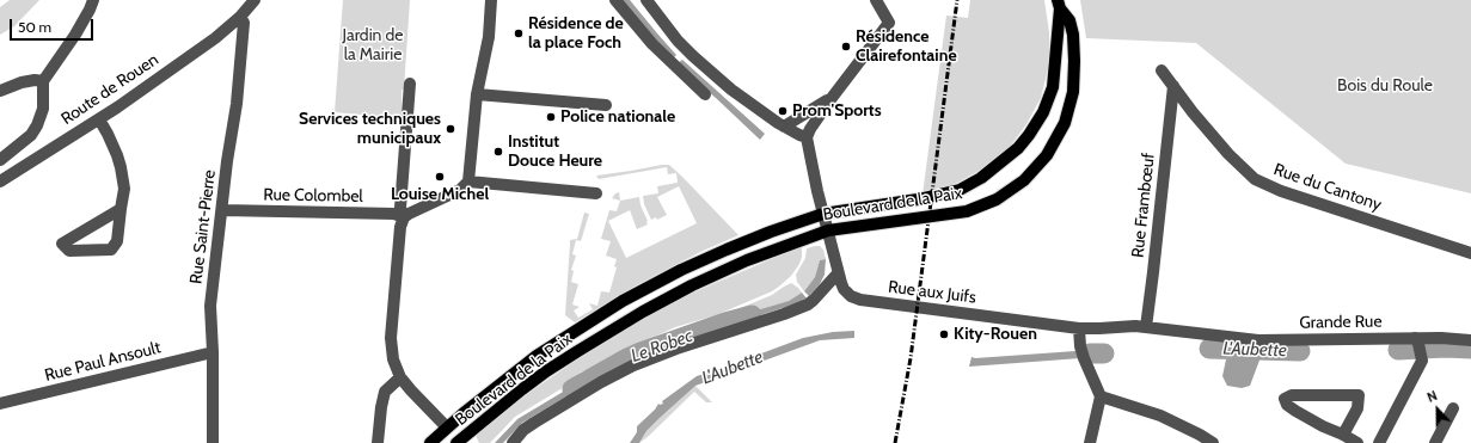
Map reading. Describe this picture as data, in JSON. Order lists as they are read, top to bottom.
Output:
{
  "streets": {
    "main road": ["Boulevard de la Paix"],
    "street": [
      "Route de Rouen",
      "Rue du Cantony",
      "Rue Colombel",
      "Rue Frambœuf",
      "Rue Saint-Pierre",
      "Rue aux Juifs",
      "Grande Rue",
      "Rue Paul Ansoult"
    ]
  },
  "crossings": [
    ["Route de Rouen", "Rue Saint-Pierre"],
    ["Rue du Cantony", "Rue Frambœuf"],
    ["Rue Colombel", "Rue Saint-Pierre"],
    ["Boulevard de la Paix", "Rue aux Juifs"],
    ["Rue Frambœuf", "Rue aux Juifs"],
    ["Rue Frambœuf", "Grande Rue"],
    ["Rue Saint-Pierre", "Rue Paul Ansoult"],
    ["Rue aux Juifs", "Grande Rue"]
  ],
  "water": ["Le Robec", "L'Aubette"],
  "parks": ["Jardin de la Mairie", "Bois du Roule"],
  "places": [
    "Résidence de la place Foch",
    "Résidence Clairefontaine",
    "Prom'Sports",
    "Police nationale",
    "Services techniques municipaux",
    "Institut Douce Heure",
    "Louise Michel",
    "Kity-Rouen"
  ],
  "scale_bar": "50 m",
  "north": "top"
}
